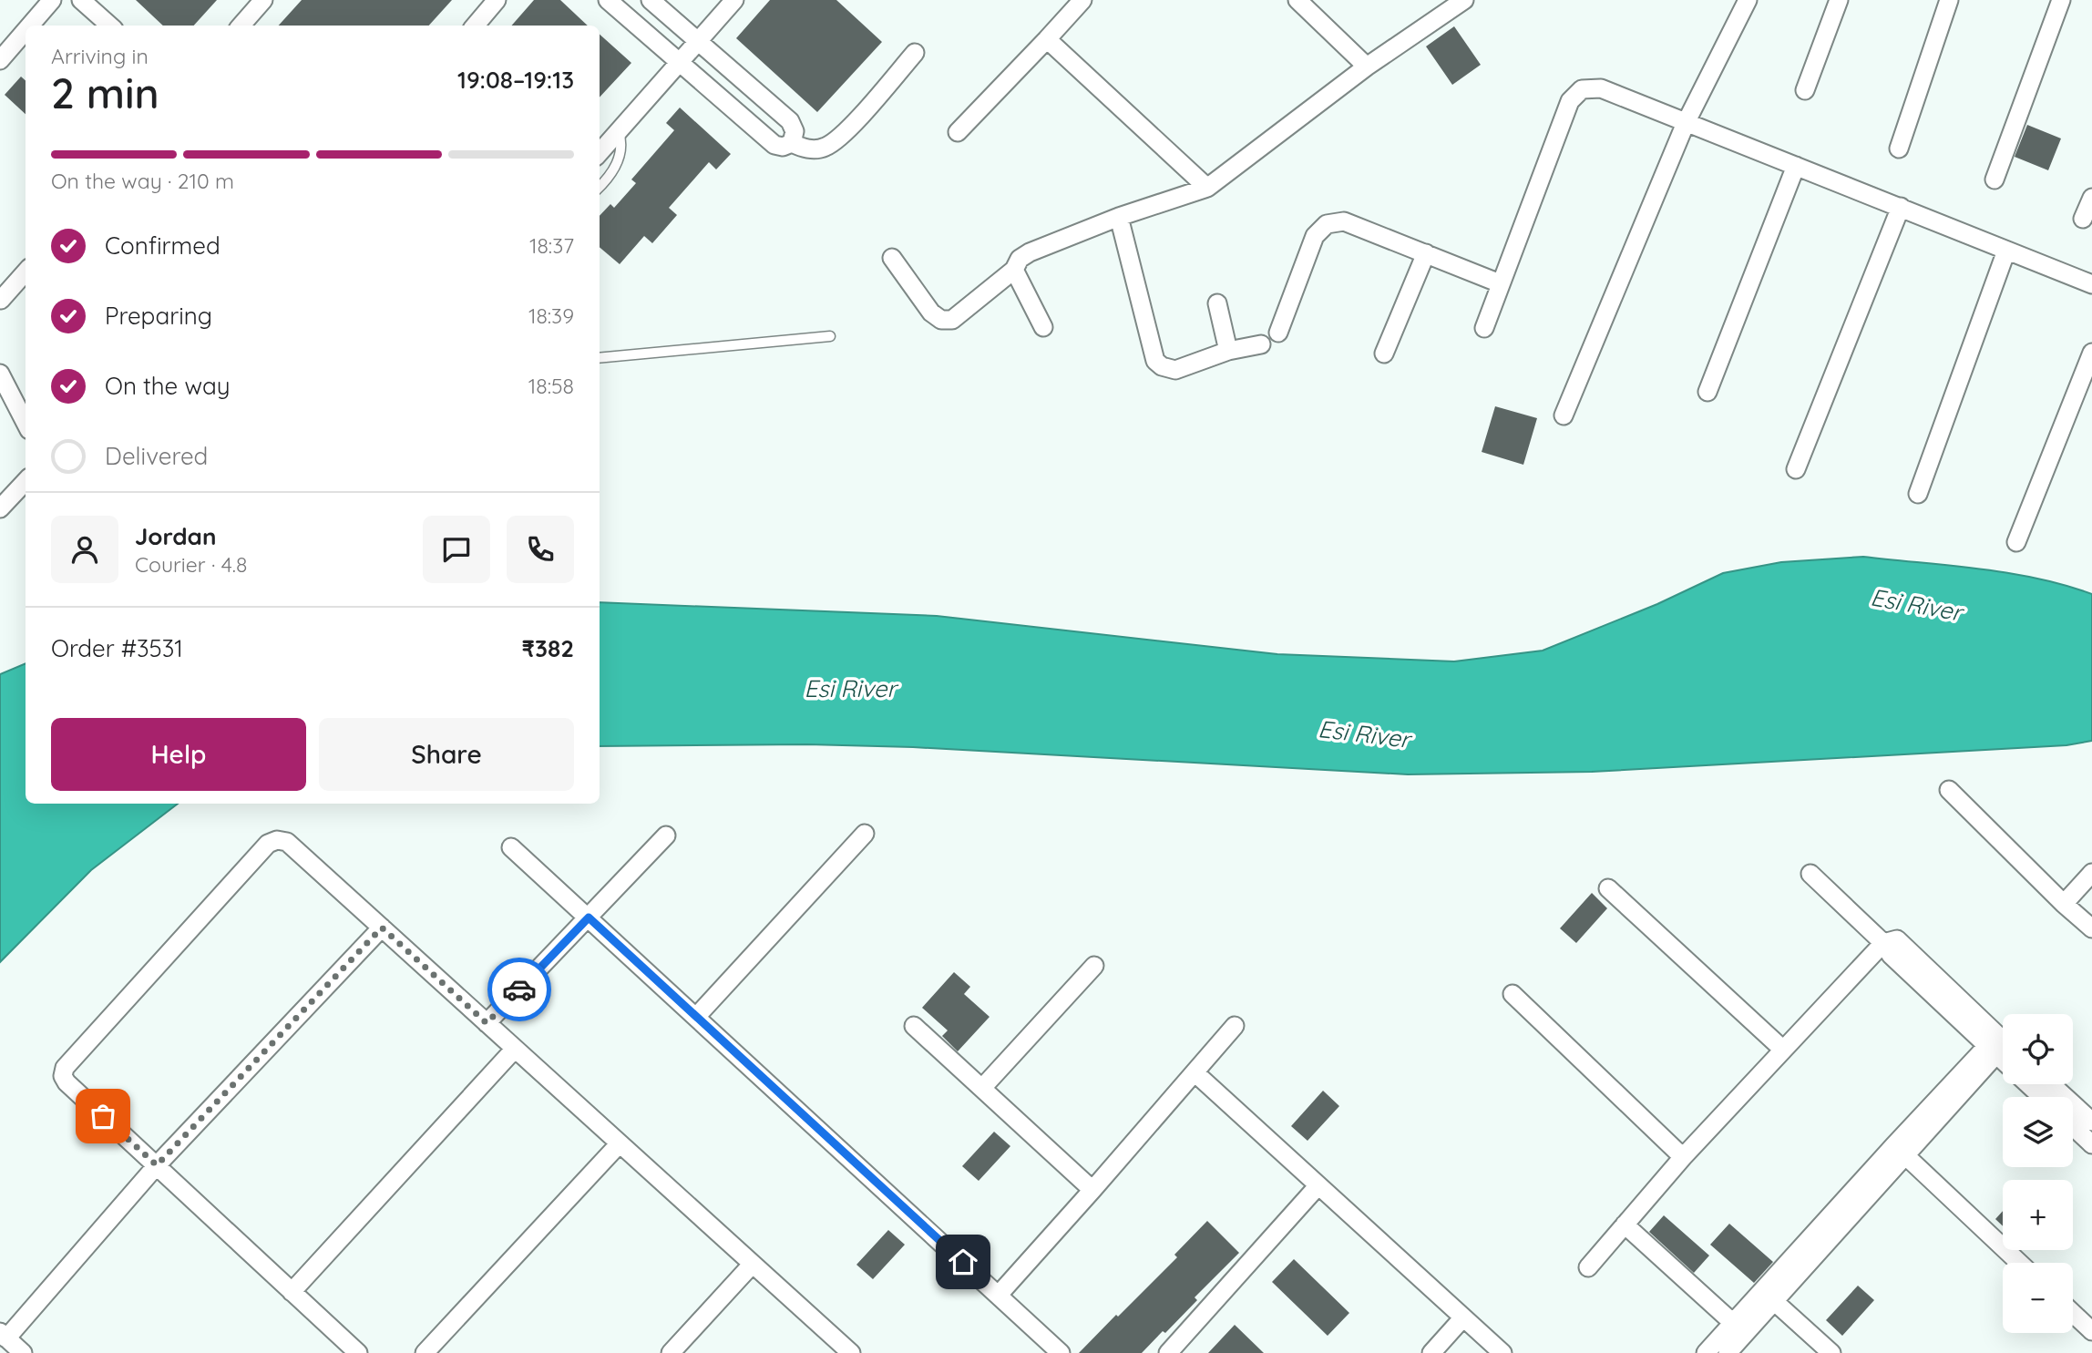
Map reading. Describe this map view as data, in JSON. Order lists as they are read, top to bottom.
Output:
{
  "water": ["Esi River"],
  "page": {
    "heading": ["2 min", "Arriving in", "19:08–19:13"],
    "panel": [
      "Jordan",
      "Courier · 4.8",
      "Order #3531",
      "₹382"
    ],
    "bar": "On the way · 210 m",
    "list": [
      ["Confirmed", "18:37"],
      ["Preparing", "18:39"],
      ["On the way", "18:58"],
      "Delivered"
    ],
    "buttons": ["Help", "Share"],
    "map_buttons": ["+", "−"]
  }
}
